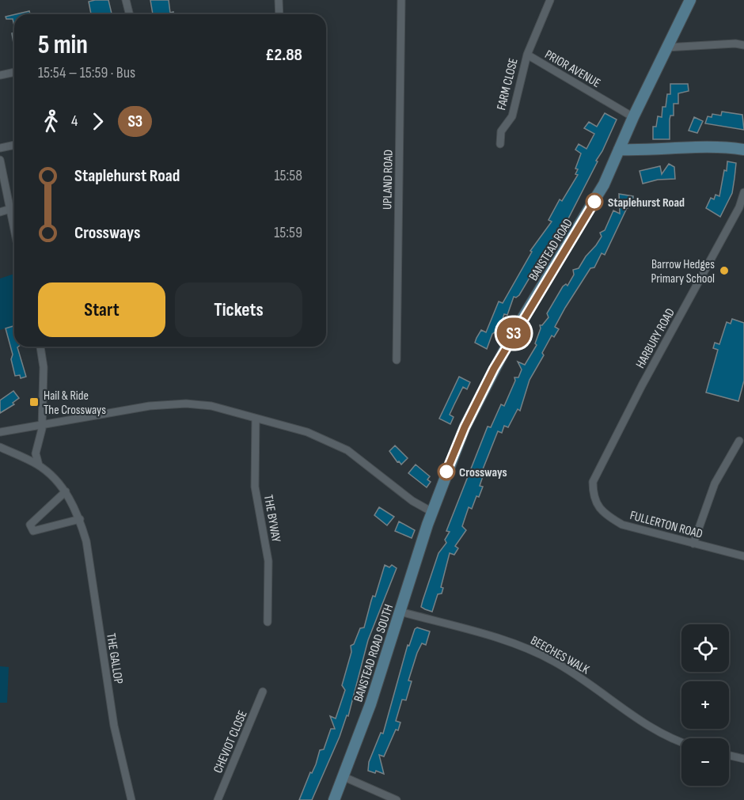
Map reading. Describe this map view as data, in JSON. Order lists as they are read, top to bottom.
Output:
{
  "streets": {
    "street": [
      "PRIOR AVENUE",
      "FARM CLOSE",
      "UPLAND ROAD",
      "BANSTEAD ROAD",
      "HARBURY ROAD",
      "THE BYWAY",
      "FULLERTON ROAD",
      "BANSTEAD ROAD SOUTH",
      "BEECHES WALK",
      "THE GALLOP",
      "CHEVIOT CLOSE"
    ]
  },
  "crossings": [
    ["PRIOR AVENUE", "FARM CLOSE"],
    ["PRIOR AVENUE", "BANSTEAD ROAD"],
    ["BANSTEAD ROAD", "BANSTEAD ROAD SOUTH"],
    ["HARBURY ROAD", "FULLERTON ROAD"],
    ["BANSTEAD ROAD SOUTH", "BEECHES WALK"]
  ],
  "places": {
    "other": ["Staplehurst Road", "Barrow Hedges Primary School", "Crossways"],
    "transit": ["Hail & Ride The Crossways"]
  },
  "lines": ["bus line S3"],
  "page": {
    "on_map": "S3",
    "heading": ["5 min", "15:54 – 15:59 · Bus", "£2.88"],
    "legs": ["4", "S3"],
    "list": [
      {
        "name": "Staplehurst Road",
        "value": "15:58"
      },
      {
        "name": "Crossways",
        "value": "15:59"
      }
    ],
    "buttons": ["Start", "Tickets"],
    "map_buttons": ["+", "−"]
  }
}
